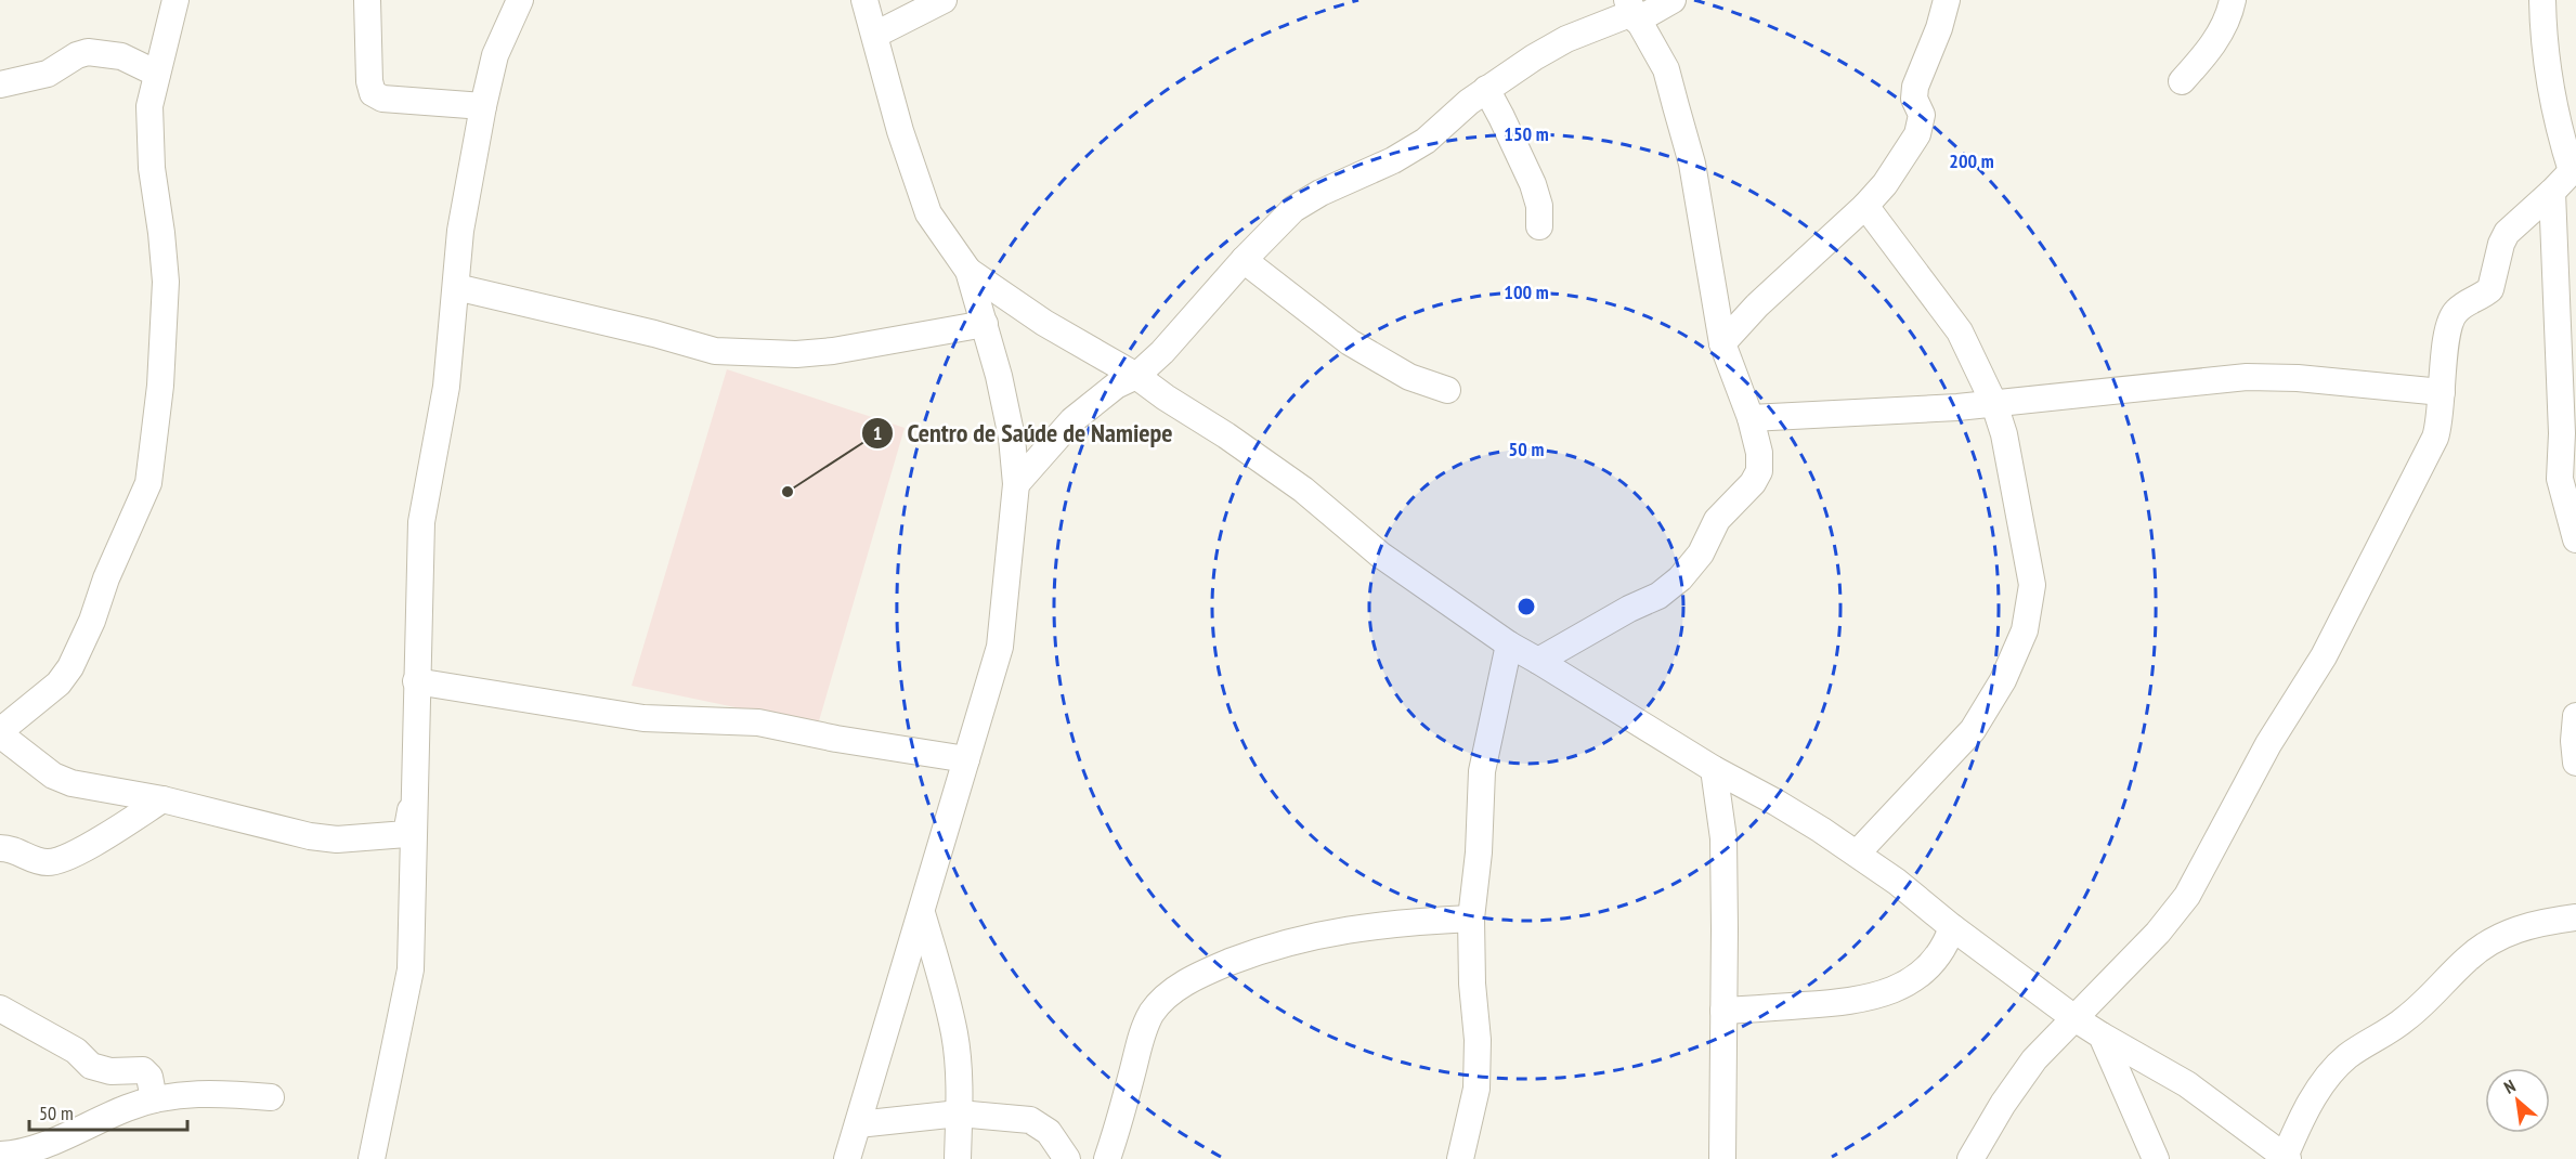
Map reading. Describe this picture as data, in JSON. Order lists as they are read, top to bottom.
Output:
{
  "places": ["Centro de Saúde de Namiepe"],
  "scale_bar": "50 m",
  "north": "top left",
  "rings": [
    "150 m",
    "200 m",
    "100 m",
    "50 m"
  ]
}
